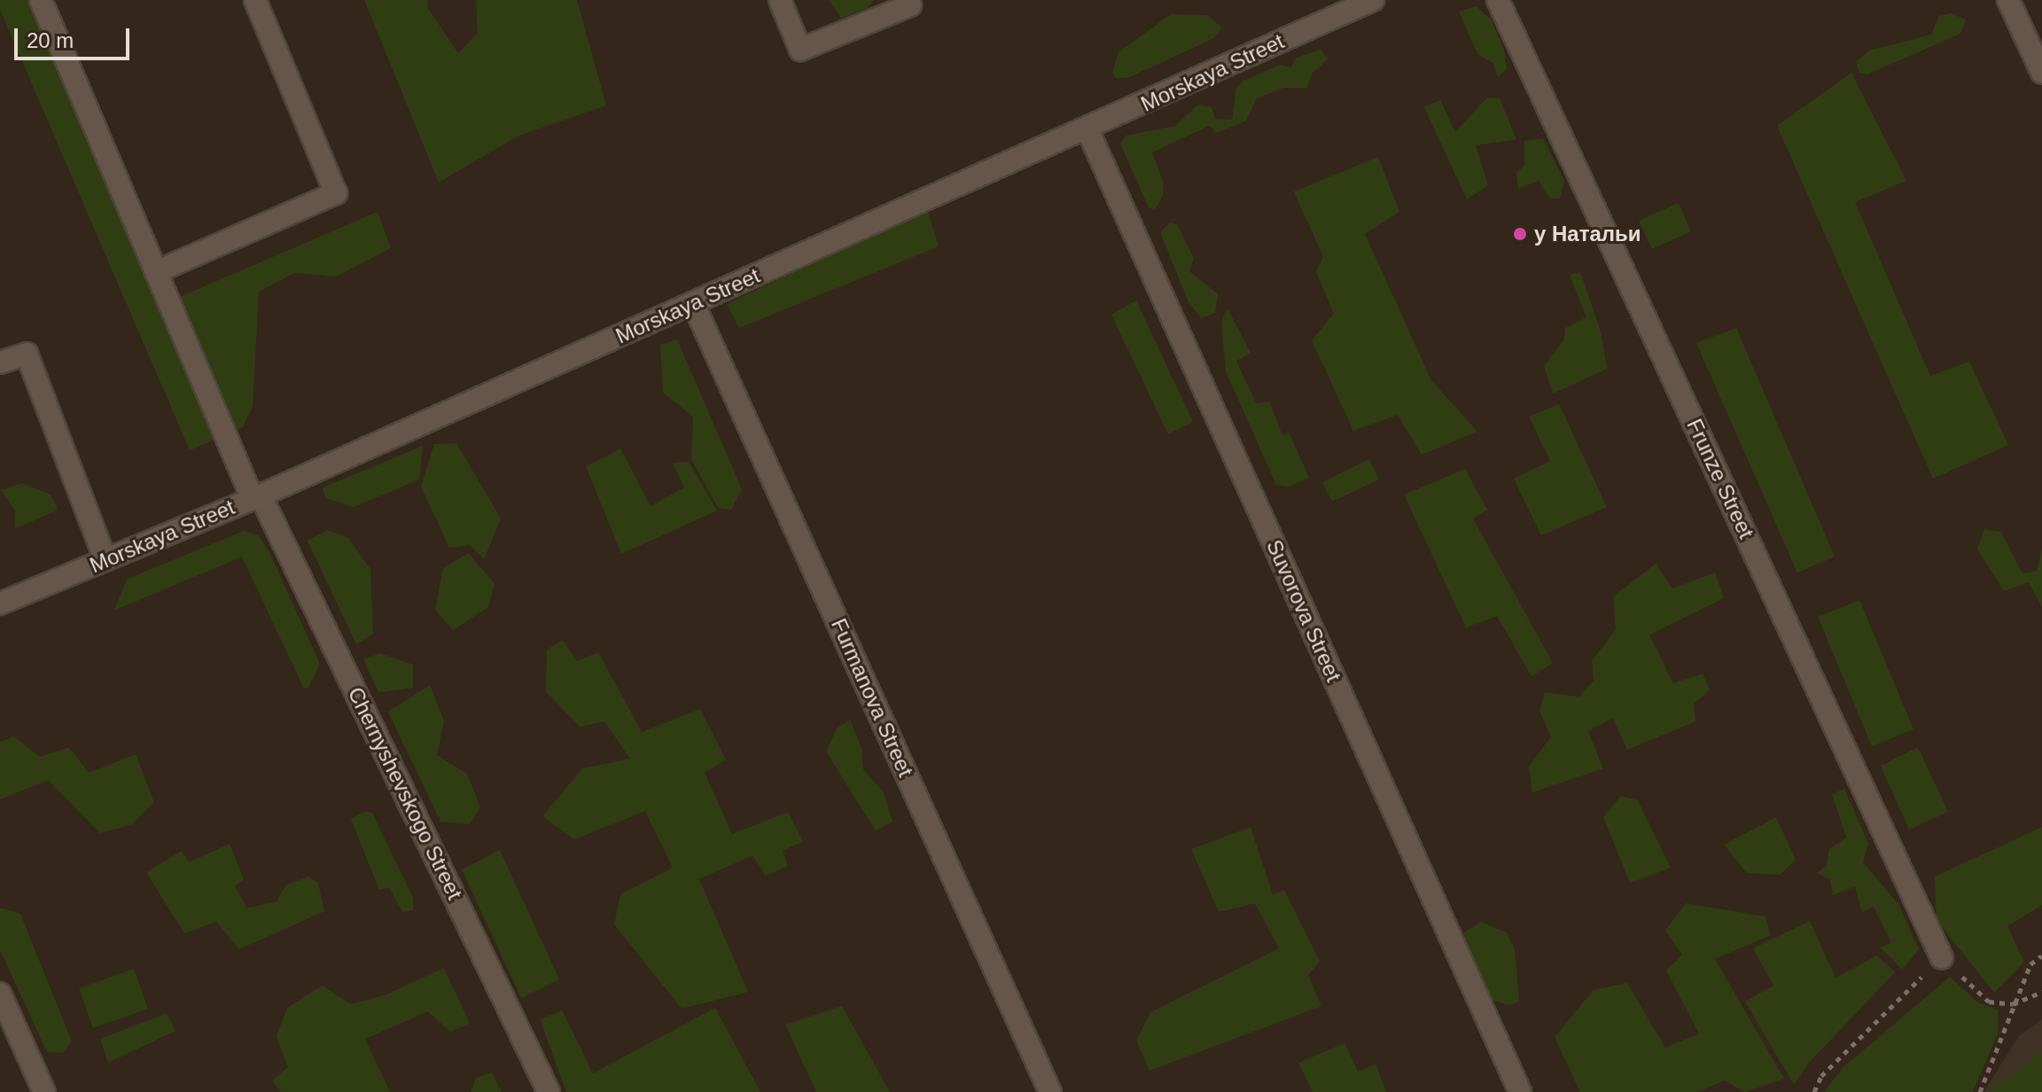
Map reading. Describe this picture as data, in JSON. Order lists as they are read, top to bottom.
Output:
{
  "streets": {
    "street": [
      "Morskaya Street",
      "Frunze Street",
      "Suvorova Street",
      "Furmanova Street",
      "Chernyshevskogo Street"
    ]
  },
  "crossings": [
    ["Morskaya Street", "Suvorova Street"],
    ["Morskaya Street", "Furmanova Street"],
    ["Morskaya Street", "Chernyshevskogo Street"]
  ],
  "places": ["у Натальи"],
  "scale_bar": "20 m"
}
